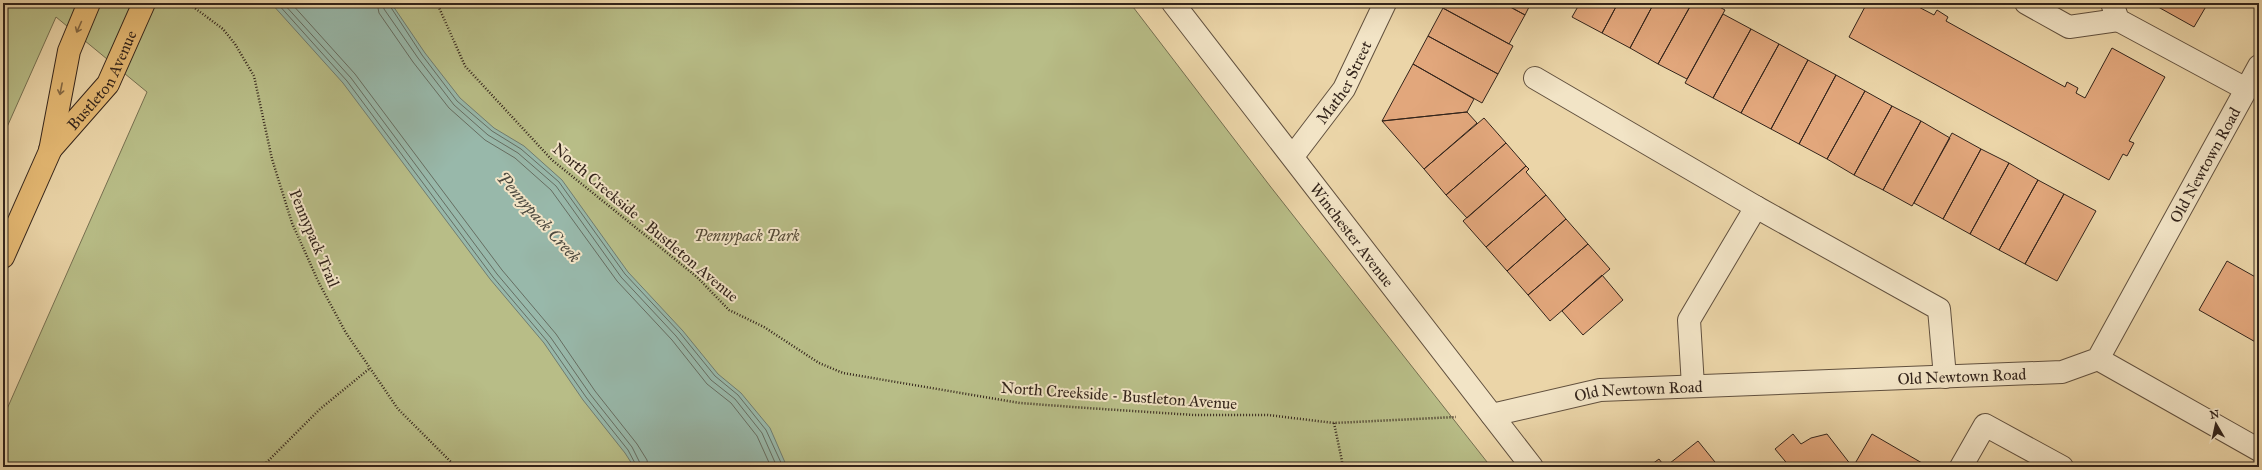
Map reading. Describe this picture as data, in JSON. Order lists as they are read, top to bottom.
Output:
{
  "streets": {
    "main road": ["Bustleton Avenue"],
    "street": ["Mather Street", "Old Newtown Road", "Winchester Avenue"],
    "path": ["North Creekside - Bustleton Avenue", "Pennypack Trail"]
  },
  "crossings": [
    ["Mather Street", "Winchester Avenue"],
    ["Old Newtown Road", "North Creekside - Bustleton Avenue"],
    ["Old Newtown Road", "Winchester Avenue"],
    ["North Creekside - Bustleton Avenue", "Winchester Avenue"]
  ],
  "water": ["Pennypack Creek"],
  "parks": ["Pennypack Park"],
  "north": "top"
}
